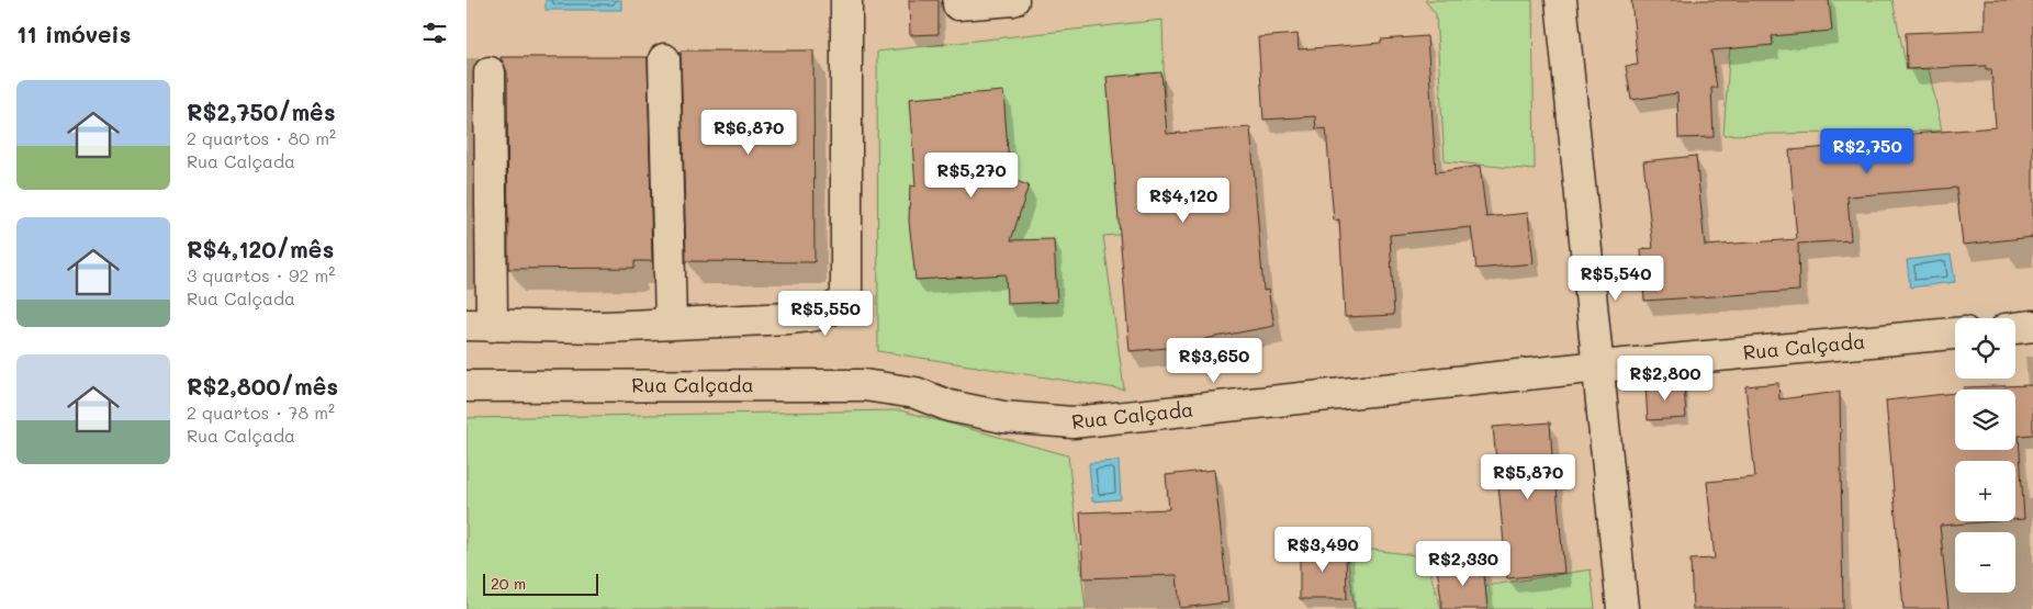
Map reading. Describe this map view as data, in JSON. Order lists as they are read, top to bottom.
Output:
{
  "streets": {
    "street": ["Rua Calçada"]
  },
  "scale_bar": "20 m",
  "page": {
    "heading": "11 imóveis",
    "list": [
      {
        "name": "R$2,750/mês",
        "note": "2 quartos · 80 m² · Rua Calçada"
      },
      {
        "name": "R$4,120/mês",
        "note": "3 quartos · 92 m² · Rua Calçada"
      },
      {
        "name": "R$2,800/mês",
        "note": "2 quartos · 78 m² · Rua Calçada"
      }
    ],
    "price": [
      "R$6,870",
      "R$2,750",
      "R$5,270",
      "R$4,120",
      "R$5,540",
      "R$5,550",
      "R$3,650",
      "R$2,800",
      "R$5,870",
      "R$3,490",
      "R$2,330"
    ],
    "map_buttons": ["+", "−"],
    "scale": "20 m"
  }
}
